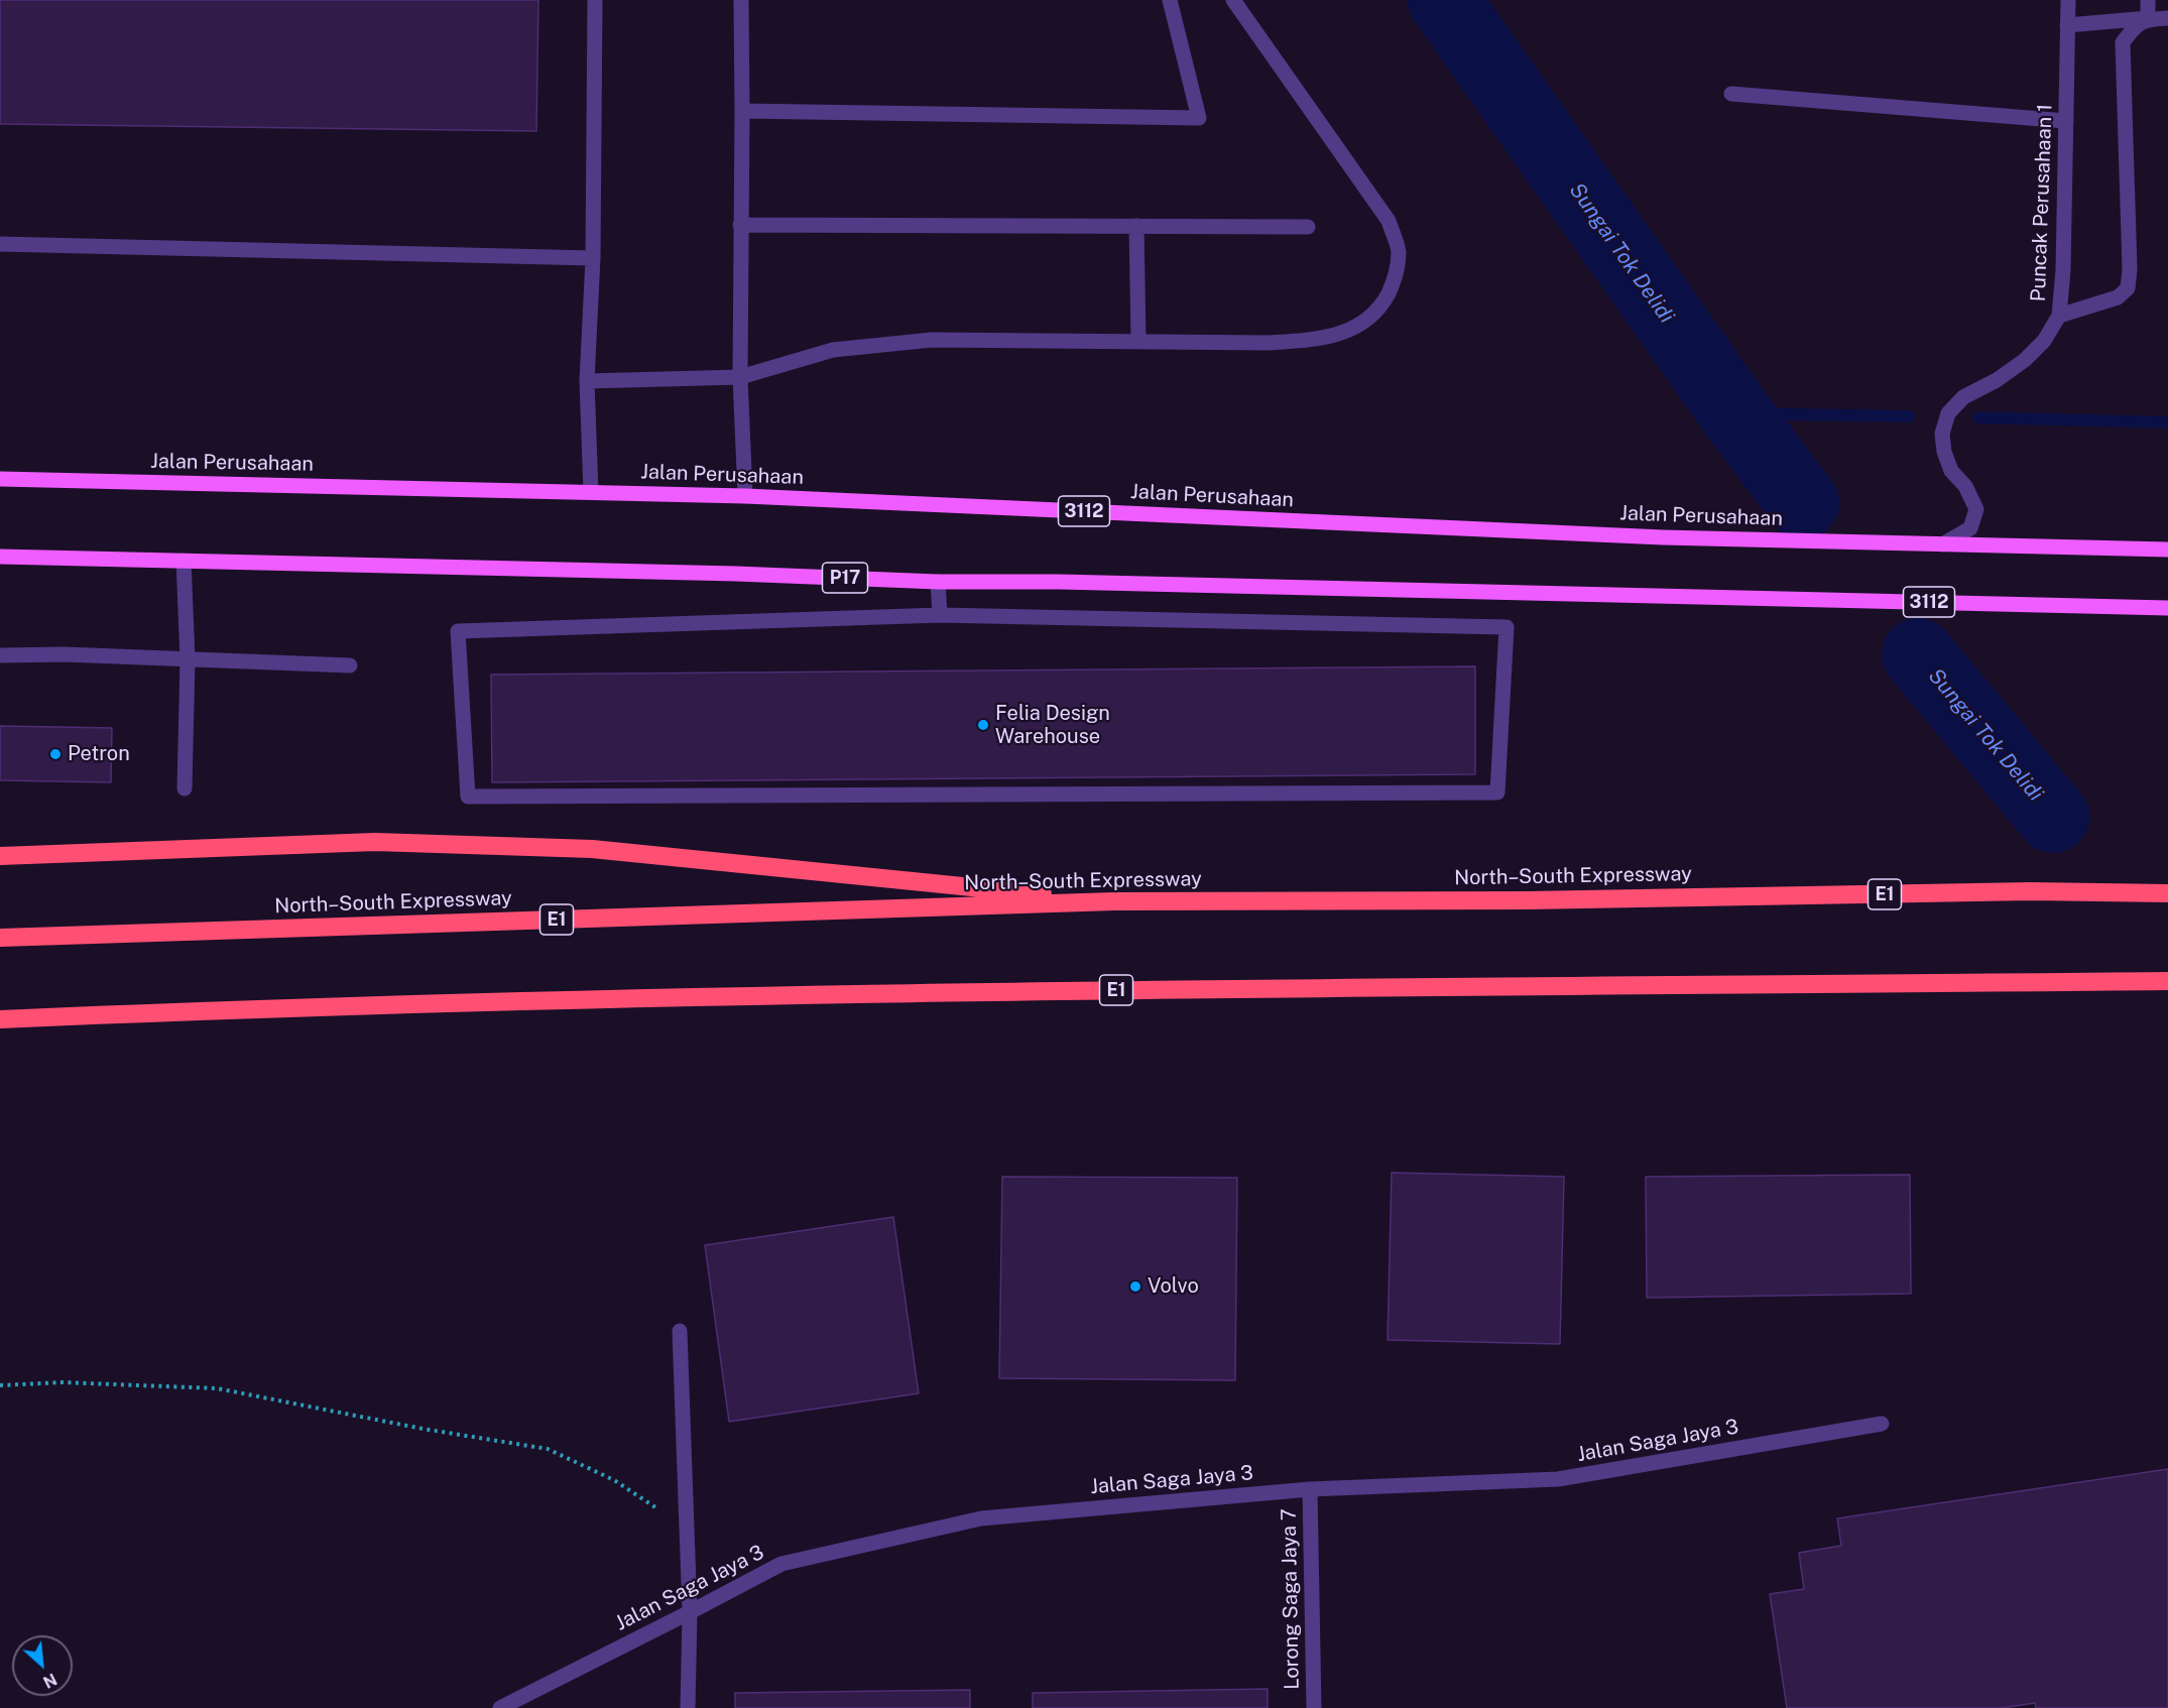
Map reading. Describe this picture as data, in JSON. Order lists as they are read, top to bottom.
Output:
{
  "streets": {
    "highway": ["North–South Expressway", "E1"],
    "main road": ["Jalan Perusahaan", "3112", "P17"],
    "street": ["Puncak Perusahaan 1", "Jalan Saga Jaya 3", "Lorong Saga Jaya 7"]
  },
  "crossings": [
    ["Puncak Perusahaan 1", "Jalan Perusahaan"],
    ["3112", "P17"],
    ["Jalan Saga Jaya 3", "Lorong Saga Jaya 7"]
  ],
  "water": ["Sungai Tok Delidi"],
  "places": ["Felia Design Warehouse", "Petron", "Volvo"],
  "north": "bottom right"
}
